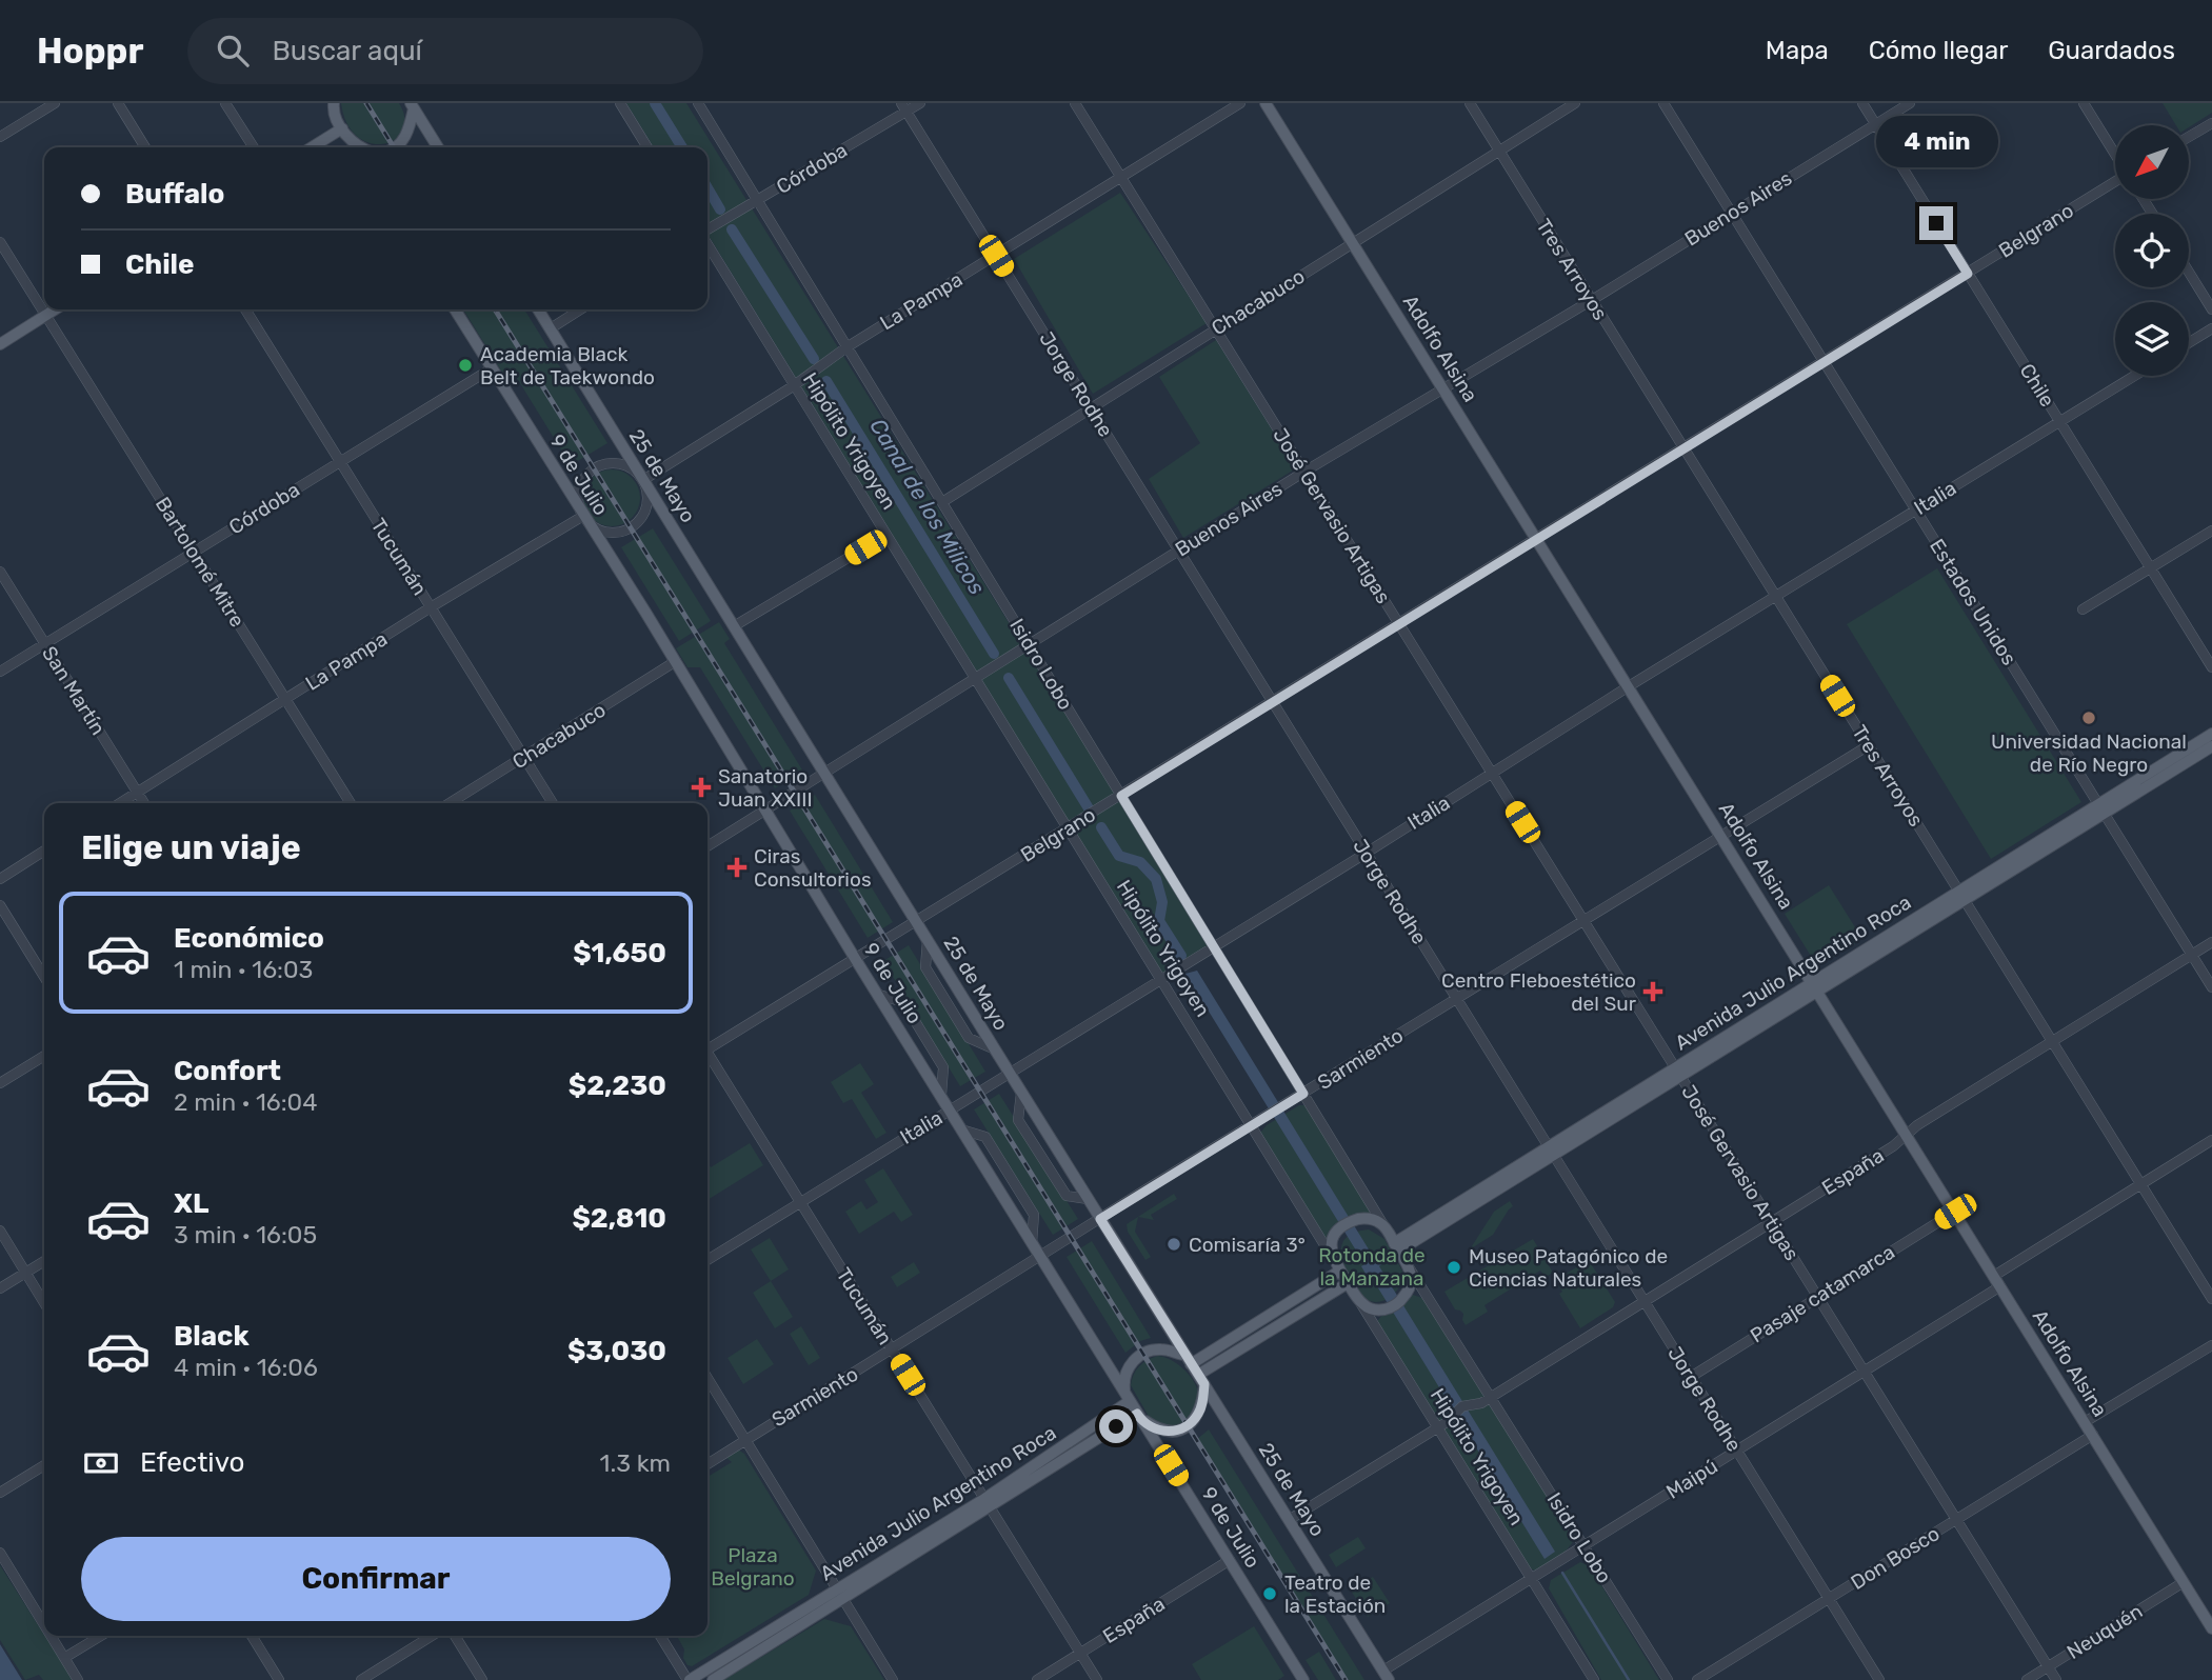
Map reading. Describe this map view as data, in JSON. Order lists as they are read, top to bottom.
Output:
{
  "streets": {
    "main road": [
      "Adolfo Alsina",
      "Hipólito Yrigoyen",
      "9 de Julio",
      "25 de Mayo",
      "Avenida Julio Argentino Roca"
    ],
    "street": [
      "Córdoba",
      "Buenos Aires",
      "Belgrano",
      "Tres Arroyos",
      "La Pampa",
      "Chacabuco",
      "Jorge Rodhe",
      "Chile",
      "Italia",
      "José Gervasio Artigas",
      "Tucumán",
      "Bartolomé Mitre",
      "Estados Unidos",
      "Isidro Lobo",
      "San Martín",
      "Sarmiento",
      "España",
      "Pasaje catamarca",
      "Maipú",
      "Don Bosco",
      "Neuquén"
    ]
  },
  "crossings": [
    ["Córdoba", "Jorge Rodhe"],
    ["Córdoba", "9 de Julio"],
    ["Córdoba", "Tucumán"],
    ["Córdoba", "Bartolomé Mitre"],
    ["Córdoba", "Isidro Lobo"],
    ["Córdoba", "San Martín"],
    ["Buenos Aires", "Tres Arroyos"],
    ["Buenos Aires", "Adolfo Alsina"],
    ["Buenos Aires", "Jorge Rodhe"],
    ["Buenos Aires", "Chile"],
    ["Buenos Aires", "Hipólito Yrigoyen"],
    ["Buenos Aires", "9 de Julio"],
    ["Buenos Aires", "25 de Mayo"],
    ["Buenos Aires", "José Gervasio Artigas"],
    ["Buenos Aires", "Estados Unidos"],
    ["Buenos Aires", "Isidro Lobo"],
    ["Belgrano", "Tres Arroyos"],
    ["Belgrano", "Adolfo Alsina"],
    ["Belgrano", "Jorge Rodhe"],
    ["Belgrano", "Chile"],
    ["Belgrano", "Hipólito Yrigoyen"],
    ["Belgrano", "9 de Julio"],
    ["Belgrano", "25 de Mayo"],
    ["Belgrano", "José Gervasio Artigas"],
    ["Belgrano", "Estados Unidos"],
    ["Belgrano", "Isidro Lobo"],
    ["Tres Arroyos", "Chacabuco"],
    ["Tres Arroyos", "Italia"],
    ["Tres Arroyos", "Avenida Julio Argentino Roca"],
    ["Tres Arroyos", "Sarmiento"],
    ["Tres Arroyos", "España"],
    ["Tres Arroyos", "Maipú"],
    ["La Pampa", "Jorge Rodhe"],
    ["La Pampa", "Hipólito Yrigoyen"],
    ["La Pampa", "9 de Julio"],
    ["La Pampa", "25 de Mayo"],
    ["La Pampa", "José Gervasio Artigas"],
    ["La Pampa", "Tucumán"],
    ["La Pampa", "Bartolomé Mitre"],
    ["La Pampa", "Isidro Lobo"],
    ["La Pampa", "San Martín"],
    ["Chacabuco", "Adolfo Alsina"],
    ["Chacabuco", "Jorge Rodhe"],
    ["Chacabuco", "9 de Julio"],
    ["Chacabuco", "José Gervasio Artigas"],
    ["Chacabuco", "Tucumán"],
    ["Chacabuco", "Isidro Lobo"],
    ["Adolfo Alsina", "Italia"],
    ["Adolfo Alsina", "Avenida Julio Argentino Roca"],
    ["Adolfo Alsina", "Sarmiento"],
    ["Adolfo Alsina", "España"],
    ["Adolfo Alsina", "Pasaje catamarca"],
    ["Adolfo Alsina", "Maipú"],
    ["Adolfo Alsina", "Don Bosco"],
    ["Adolfo Alsina", "Neuquén"],
    ["Jorge Rodhe", "Italia"],
    ["Jorge Rodhe", "Avenida Julio Argentino Roca"],
    ["Jorge Rodhe", "Sarmiento"],
    ["Jorge Rodhe", "España"],
    ["Jorge Rodhe", "Pasaje catamarca"],
    ["Jorge Rodhe", "Maipú"],
    ["Jorge Rodhe", "Don Bosco"],
    ["Chile", "Italia"],
    ["Hipólito Yrigoyen", "Italia"],
    ["Hipólito Yrigoyen", "Isidro Lobo"],
    ["Hipólito Yrigoyen", "Avenida Julio Argentino Roca"],
    ["Hipólito Yrigoyen", "Sarmiento"],
    ["Hipólito Yrigoyen", "España"],
    ["Hipólito Yrigoyen", "Maipú"],
    ["9 de Julio", "25 de Mayo"],
    ["9 de Julio", "Italia"],
    ["9 de Julio", "Avenida Julio Argentino Roca"],
    ["9 de Julio", "Sarmiento"],
    ["9 de Julio", "España"],
    ["25 de Mayo", "Italia"],
    ["25 de Mayo", "Avenida Julio Argentino Roca"],
    ["25 de Mayo", "Sarmiento"],
    ["25 de Mayo", "Maipú"],
    ["Italia", "José Gervasio Artigas"],
    ["Italia", "Tucumán"],
    ["Italia", "Estados Unidos"],
    ["Italia", "Isidro Lobo"],
    ["José Gervasio Artigas", "Avenida Julio Argentino Roca"],
    ["José Gervasio Artigas", "Sarmiento"],
    ["José Gervasio Artigas", "España"],
    ["José Gervasio Artigas", "Pasaje catamarca"],
    ["José Gervasio Artigas", "Maipú"],
    ["José Gervasio Artigas", "Don Bosco"],
    ["José Gervasio Artigas", "Neuquén"],
    ["Tucumán", "Avenida Julio Argentino Roca"],
    ["Tucumán", "Sarmiento"],
    ["Tucumán", "España"],
    ["Estados Unidos", "Avenida Julio Argentino Roca"],
    ["Estados Unidos", "España"],
    ["Isidro Lobo", "Avenida Julio Argentino Roca"],
    ["Isidro Lobo", "Sarmiento"],
    ["Isidro Lobo", "España"],
    ["Isidro Lobo", "Maipú"]
  ],
  "water": ["Canal de los Milicos"],
  "parks": ["Rotonda de la Manzana", "Plaza Belgrano"],
  "places": {
    "other": [
      "Academia Black Belt de Taekwondo",
      "Universidad Nacional de Río Negro",
      "Comisaría 3°",
      "Museo Patagónico de Ciencias Naturales",
      "Teatro de la Estación"
    ],
    "health": ["Sanatorio Juan XXIII", "Ciras Consultorios", "Centro Fleboestético del Sur"]
  },
  "north": "bottom left",
  "page": {
    "header": "Hoppr",
    "search": "Buscar aquí",
    "nav": ["Mapa", "Cómo llegar", "Guardados"],
    "bubble": "4 min",
    "banner": ["Buffalo", "Chile"],
    "heading": "Elige un viaje",
    "list": [
      {
        "name": "Económico",
        "note": "1 min · 16:03",
        "value": "$1,650"
      },
      {
        "name": "Confort",
        "note": "2 min · 16:04",
        "value": "$2,230"
      },
      {
        "name": "XL",
        "note": "3 min · 16:05",
        "value": "$2,810"
      },
      {
        "name": "Black",
        "note": "4 min · 16:06",
        "value": "$3,030"
      }
    ],
    "pay": ["Efectivo", "1.3 km"],
    "buttons": "Confirmar"
  }
}
